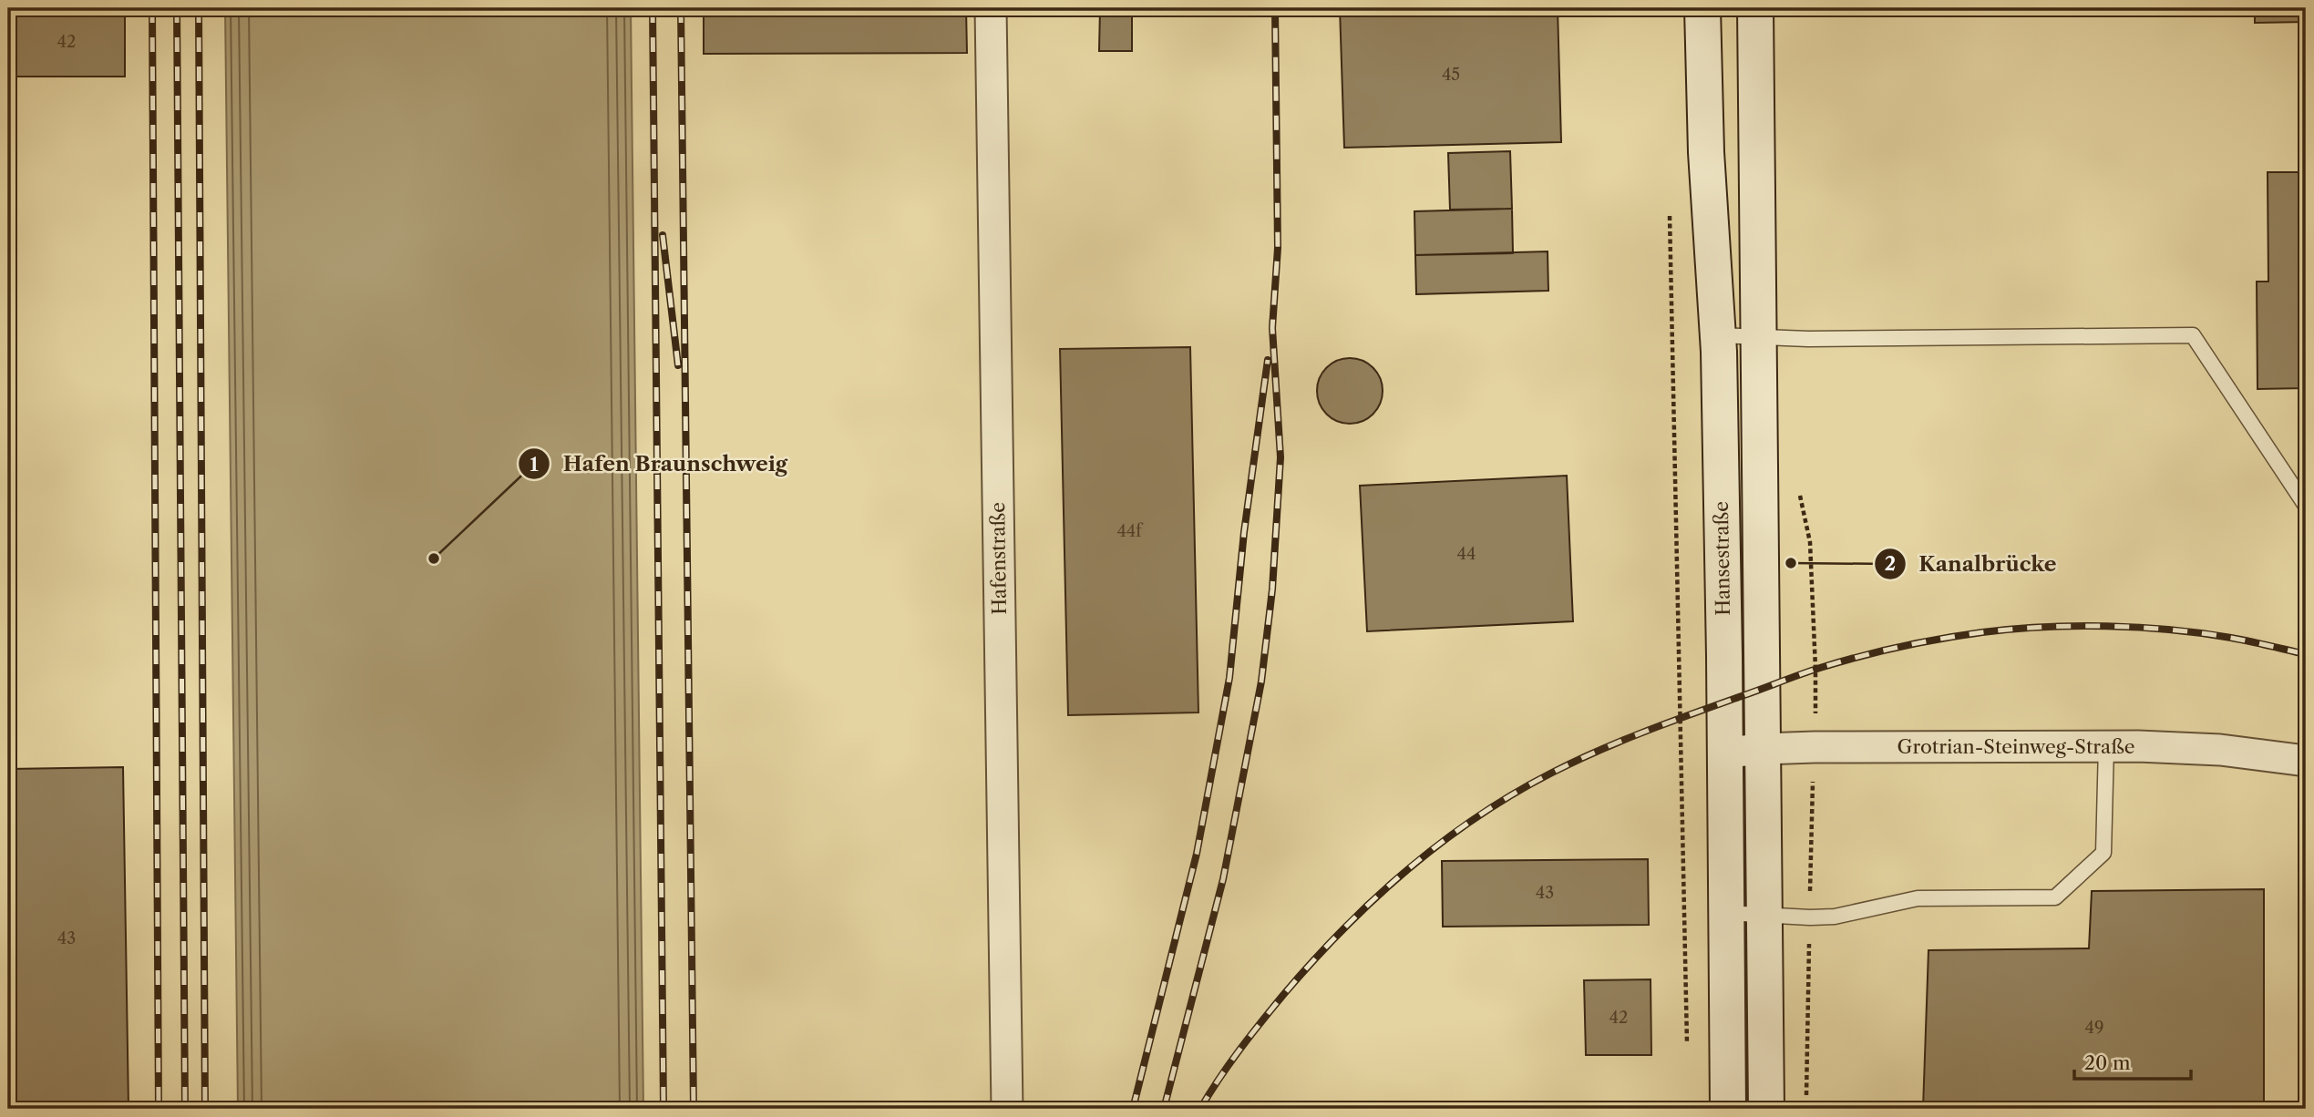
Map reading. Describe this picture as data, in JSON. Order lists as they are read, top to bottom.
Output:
{
  "streets": {
    "main road": ["Hansestraße"],
    "street": ["Hafenstraße", "Grotrian-Steinweg-Straße"]
  },
  "crossings": [
    ["Hansestraße", "Grotrian-Steinweg-Straße"]
  ],
  "places": ["Hafen Braunschweig", "Kanalbrücke"],
  "house_numbers": [
    "42",
    "45",
    "44f",
    "44",
    "43",
    "43",
    "42",
    "49"
  ],
  "scale_bar": "20 m"
}
